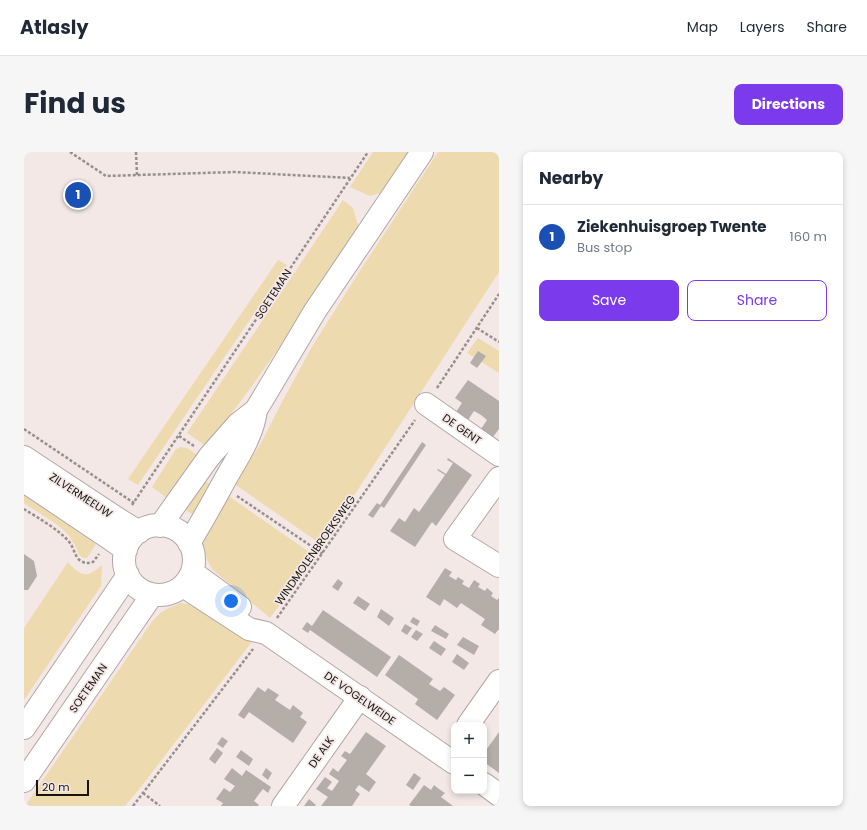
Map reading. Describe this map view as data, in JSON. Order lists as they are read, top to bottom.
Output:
{
  "streets": {
    "street": [
      "SOETEMAN",
      "DE GENT",
      "ZILVERMEEUW",
      "DE VOGELWEIDE",
      "DE ALK"
    ],
    "path": ["WINDMOLENBROEKSWEG"]
  },
  "crossings": [
    ["SOETEMAN", "ZILVERMEEUW"],
    ["SOETEMAN", "DE VOGELWEIDE"],
    ["DE GENT", "WINDMOLENBROEKSWEG"],
    ["ZILVERMEEUW", "DE VOGELWEIDE"],
    ["WINDMOLENBROEKSWEG", "DE VOGELWEIDE"],
    ["DE VOGELWEIDE", "DE ALK"]
  ],
  "scale_bar": "20 m",
  "page": {
    "header": "Atlasly",
    "nav": ["Map", "Layers", "Share"],
    "title": "Find us",
    "buttons": [
      "Directions",
      ["Save", "Share"]
    ],
    "heading": "Nearby",
    "pins": "1",
    "list": [
      {
        "mark": "1",
        "name": "Ziekenhuisgroep Twente",
        "note": "Bus stop",
        "value": "160 m"
      }
    ],
    "map_buttons": ["+", "−"],
    "scale": "20 m"
  }
}
